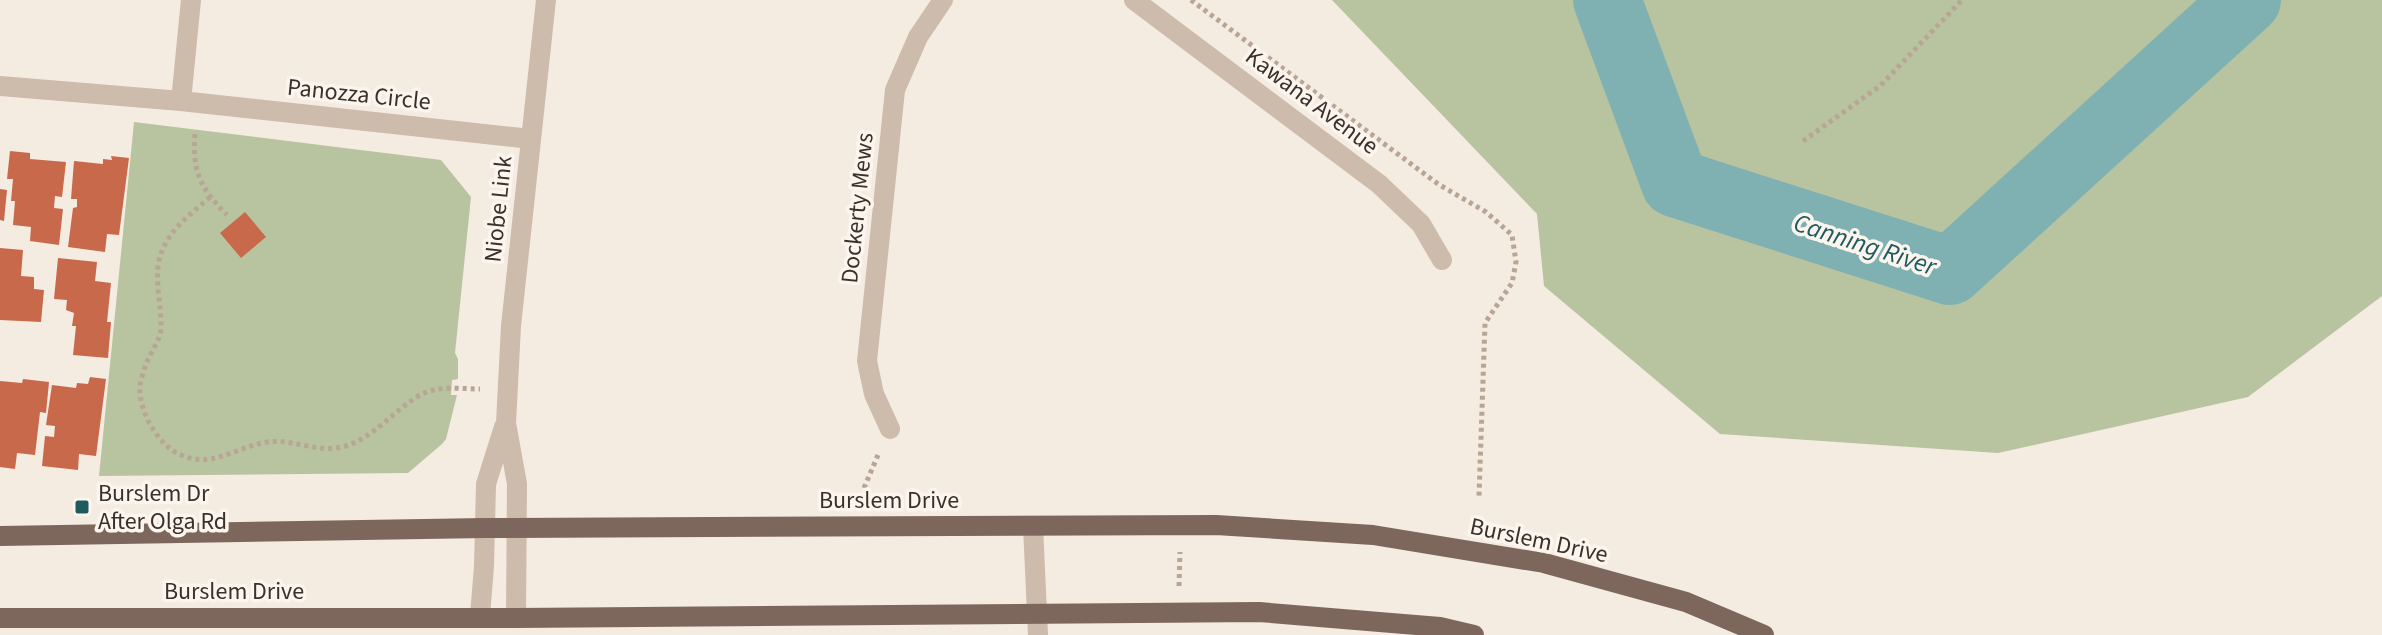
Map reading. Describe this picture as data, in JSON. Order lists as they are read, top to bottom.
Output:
{
  "streets": {
    "main road": ["Burslem Drive"],
    "street": [
      "Panozza Circle",
      "Kawana Avenue",
      "Dockerty Mews",
      "Niobe Link"
    ]
  },
  "crossings": [
    ["Panozza Circle", "Niobe Link"],
    ["Niobe Link", "Burslem Drive"]
  ],
  "water": ["Canning River"],
  "places": {
    "transit": ["Burslem Dr After Olga Rd"]
  }
}
